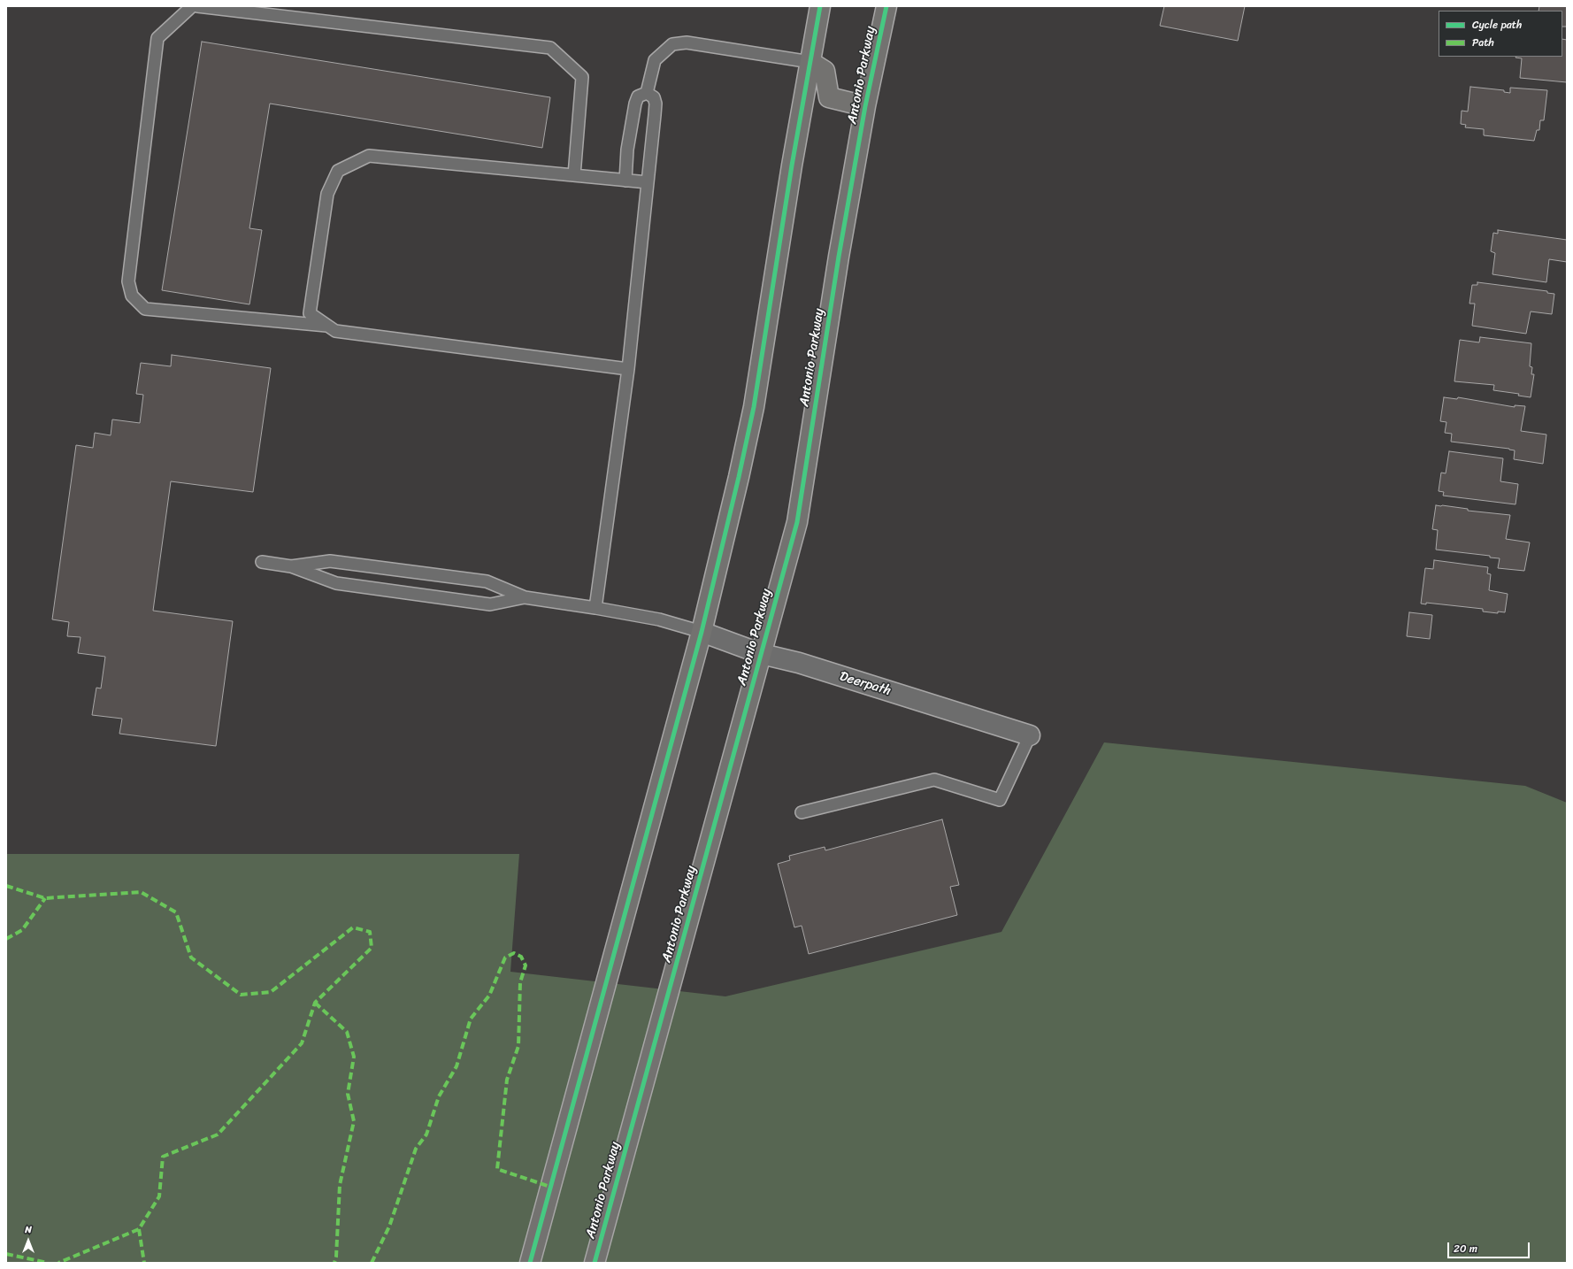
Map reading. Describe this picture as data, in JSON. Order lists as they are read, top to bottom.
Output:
{
  "streets": {
    "main road": ["Antonio Parkway"],
    "street": ["Deerpath"]
  },
  "crossings": [
    ["Antonio Parkway", "Deerpath"]
  ],
  "legend": ["Cycle path", "Path"],
  "scale_bar": "20 m",
  "north": "top"
}
